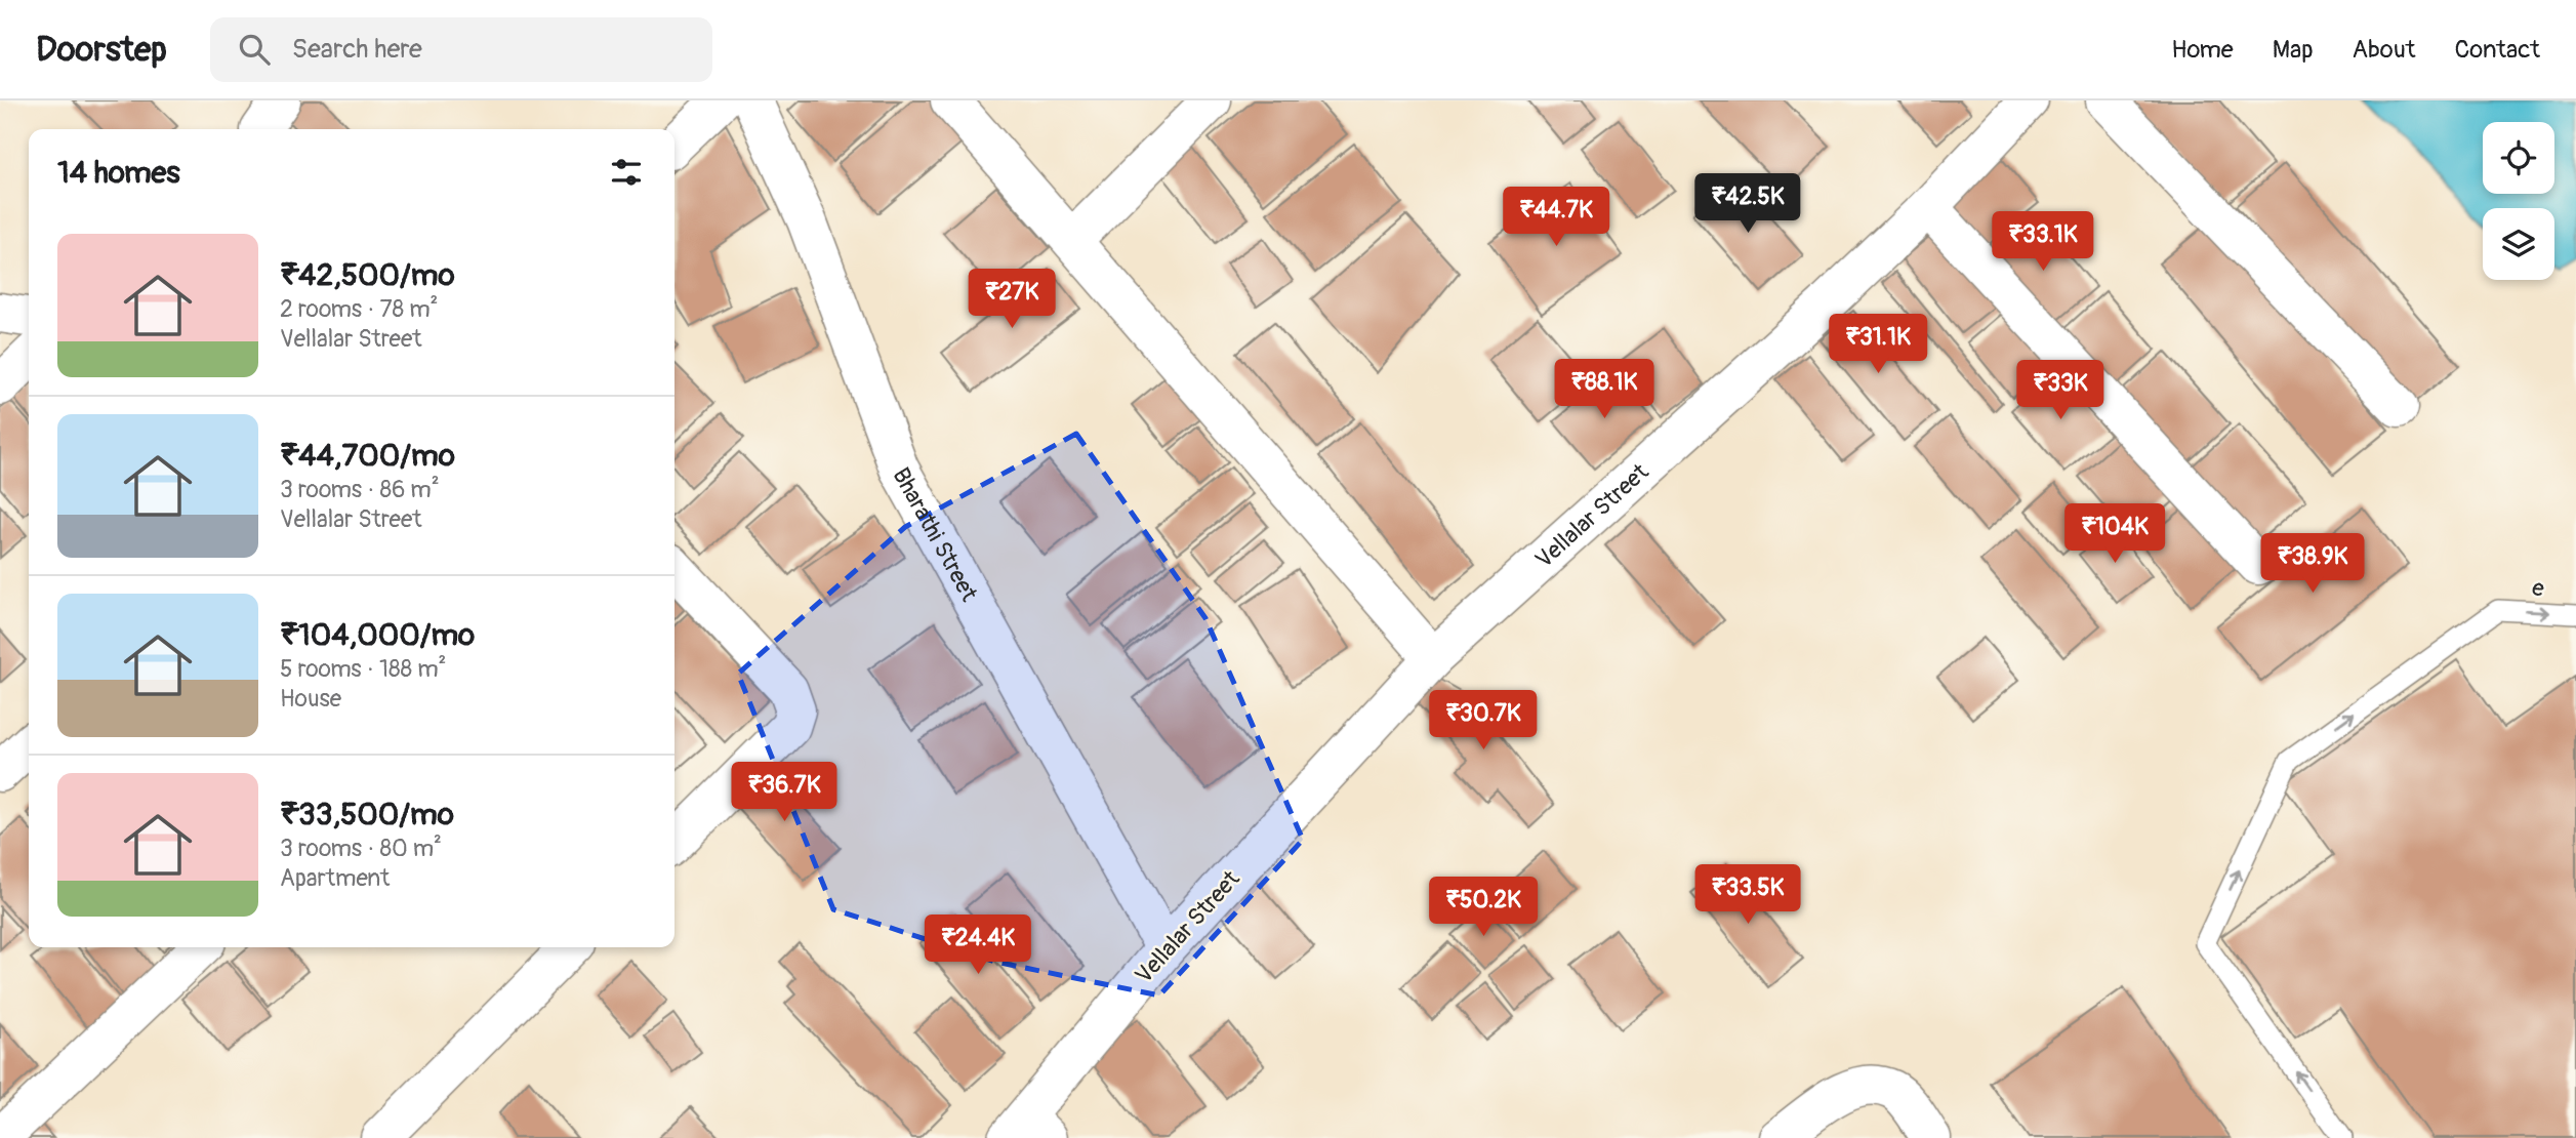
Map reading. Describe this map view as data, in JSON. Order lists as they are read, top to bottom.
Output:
{
  "streets": {
    "street": ["Vellalar Street", "Bharathi Street"],
    "lane": ["e"]
  },
  "crossings": [
    ["Vellalar Street", "Bharathi Street"]
  ],
  "page": {
    "header": "Doorstep",
    "search": "Search here",
    "nav": [
      "Home",
      "Map",
      "About",
      "Contact"
    ],
    "heading": "14 homes",
    "price": [
      "₹42.5K",
      "₹44.7K",
      "₹33.1K",
      "₹27K",
      "₹31.1K",
      "₹88.1K",
      "₹33K",
      "₹104K",
      "₹38.9K",
      "₹30.7K",
      "₹36.7K",
      "₹33.5K",
      "₹50.2K",
      "₹24.4K"
    ],
    "list": [
      {
        "name": "₹42,500/mo",
        "note": "2 rooms · 78 m² · Vellalar Street"
      },
      {
        "name": "₹44,700/mo",
        "note": "3 rooms · 86 m² · Vellalar Street"
      },
      {
        "name": "₹104,000/mo",
        "note": "5 rooms · 188 m² · House"
      },
      {
        "name": "₹33,500/mo",
        "note": "3 rooms · 80 m² · Apartment"
      }
    ]
  }
}
